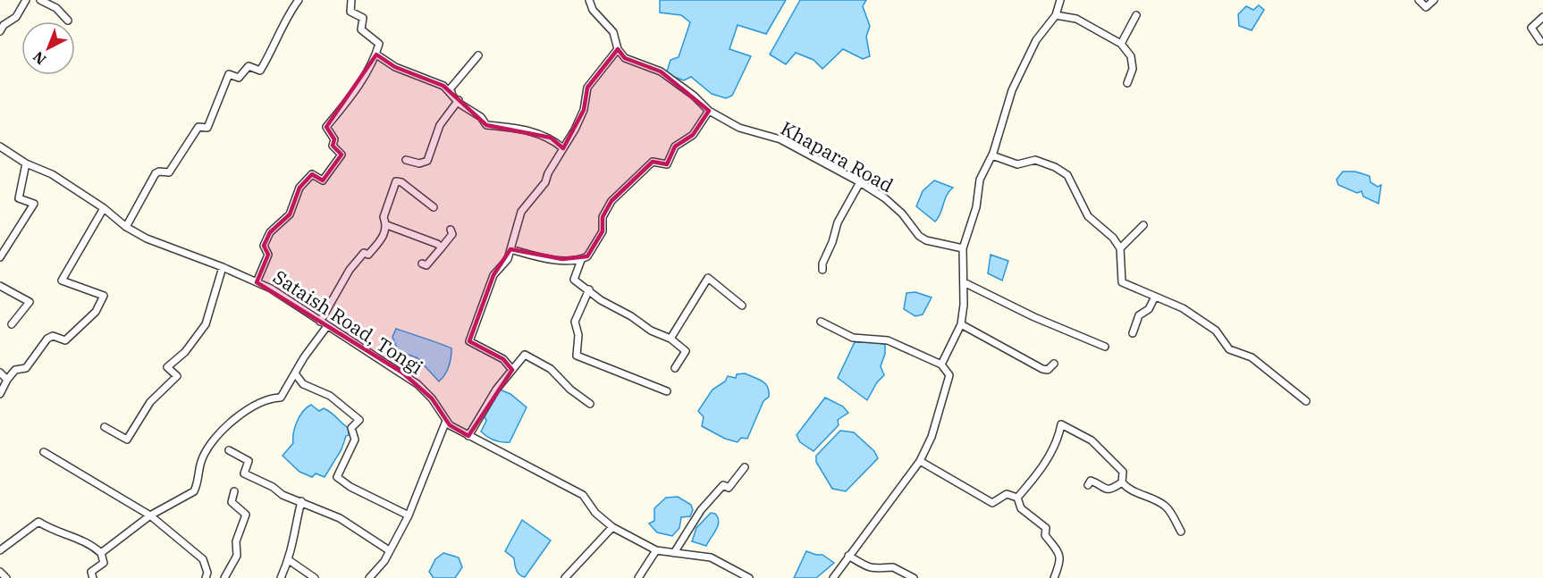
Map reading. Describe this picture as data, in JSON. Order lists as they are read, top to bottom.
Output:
{
  "streets": {
    "street": ["Khapara Road", "Sataish Road, Tongi"]
  },
  "north": "bottom left"
}
